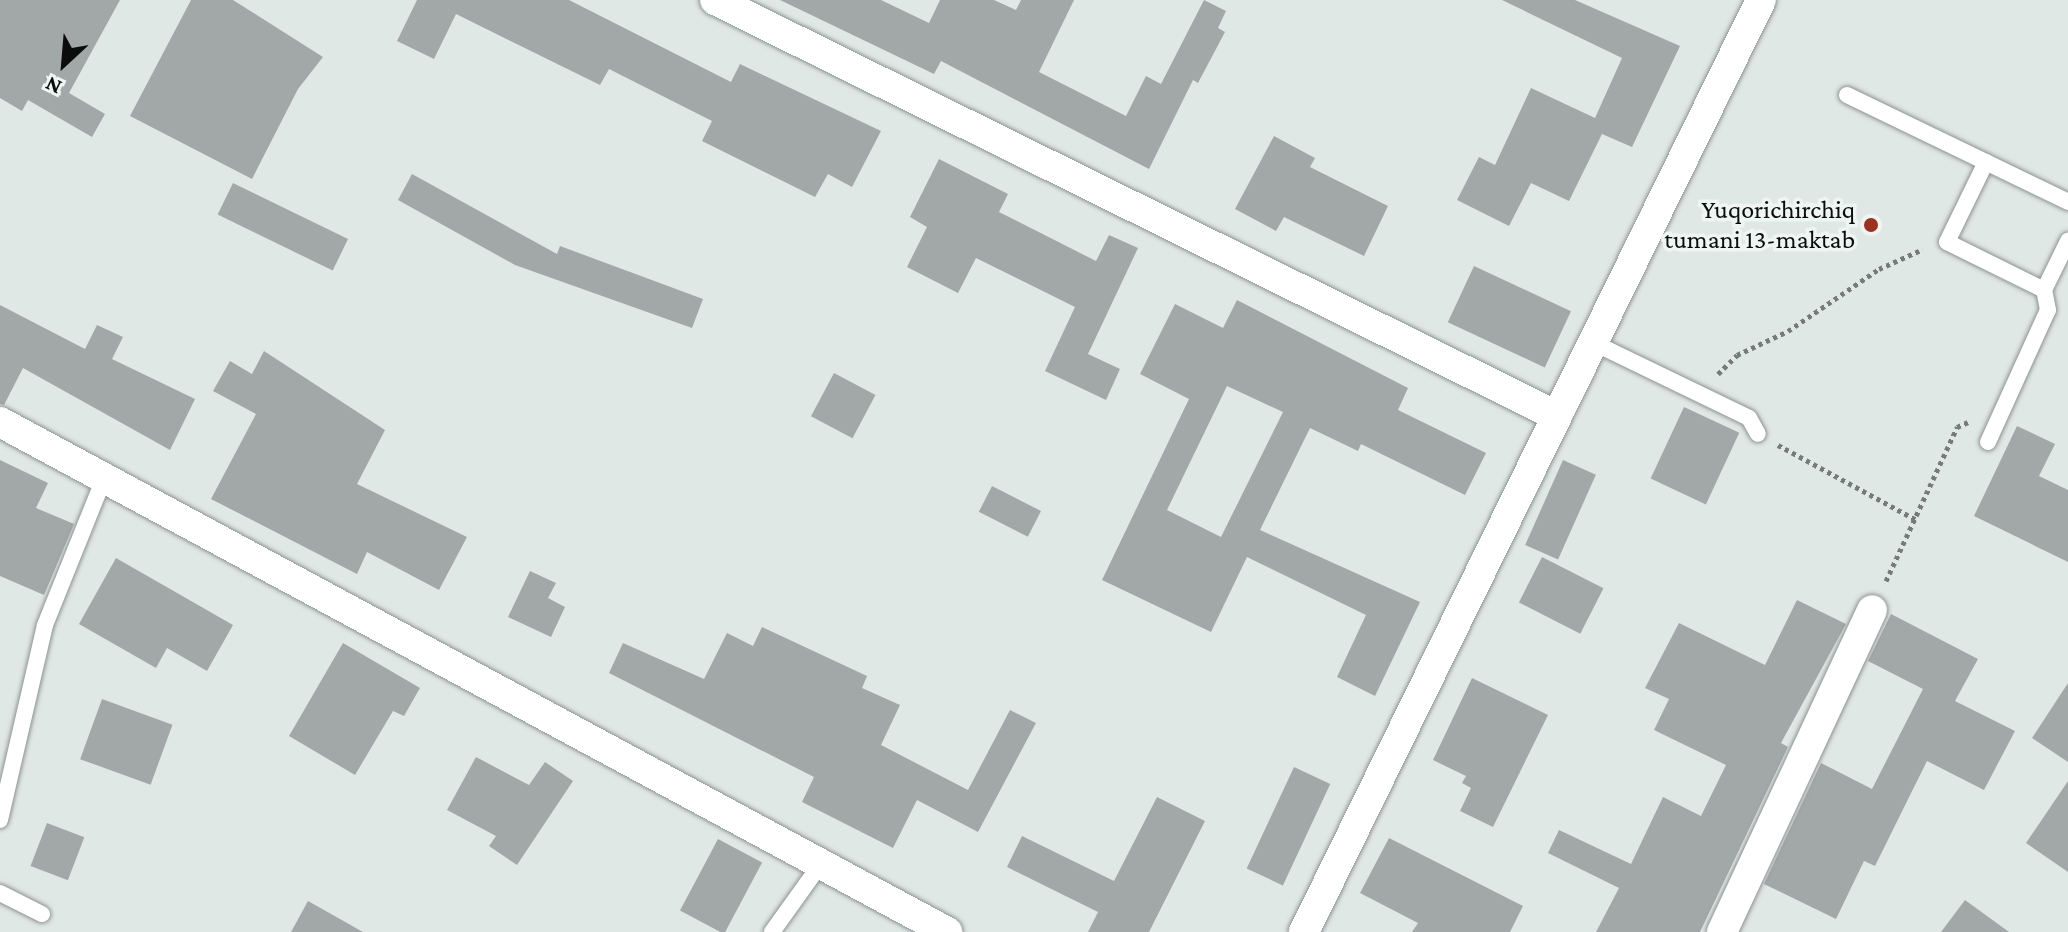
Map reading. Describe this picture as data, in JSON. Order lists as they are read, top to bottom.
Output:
{
  "places": ["Yuqorichirchiq tumani 13-maktab"],
  "north": "bottom left"
}
